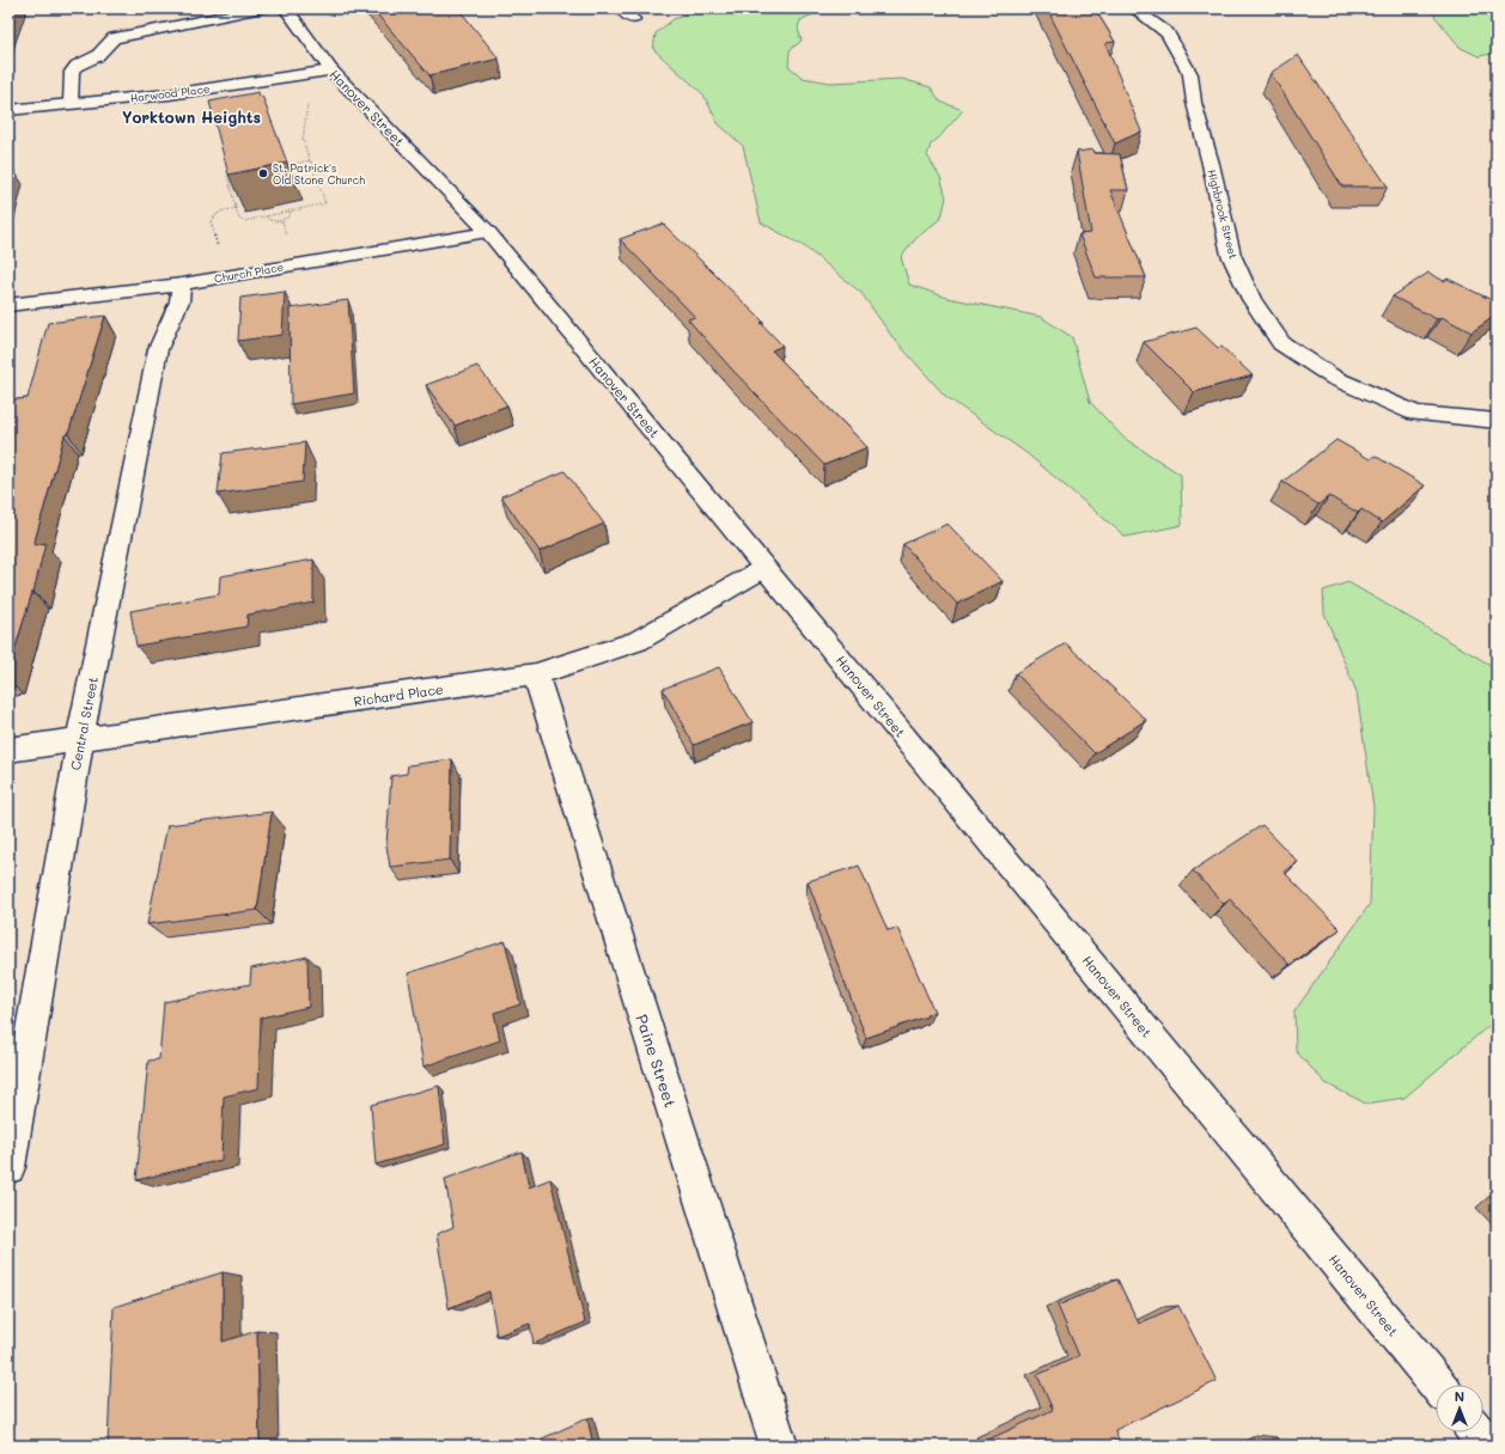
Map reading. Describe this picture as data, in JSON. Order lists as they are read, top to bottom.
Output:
{
  "streets": {
    "street": [
      "Harwood Place",
      "Hanover Street",
      "Highbrook Street",
      "Church Place",
      "Richard Place",
      "Central Street",
      "Paine Street"
    ]
  },
  "crossings": [
    ["Harwood Place", "Hanover Street"],
    ["Hanover Street", "Church Place"],
    ["Hanover Street", "Richard Place"],
    ["Church Place", "Central Street"],
    ["Richard Place", "Central Street"],
    ["Richard Place", "Paine Street"]
  ],
  "districts": ["Yorktown Heights"],
  "places": ["St. Patrick's Old Stone Church"],
  "north": "top"
}
